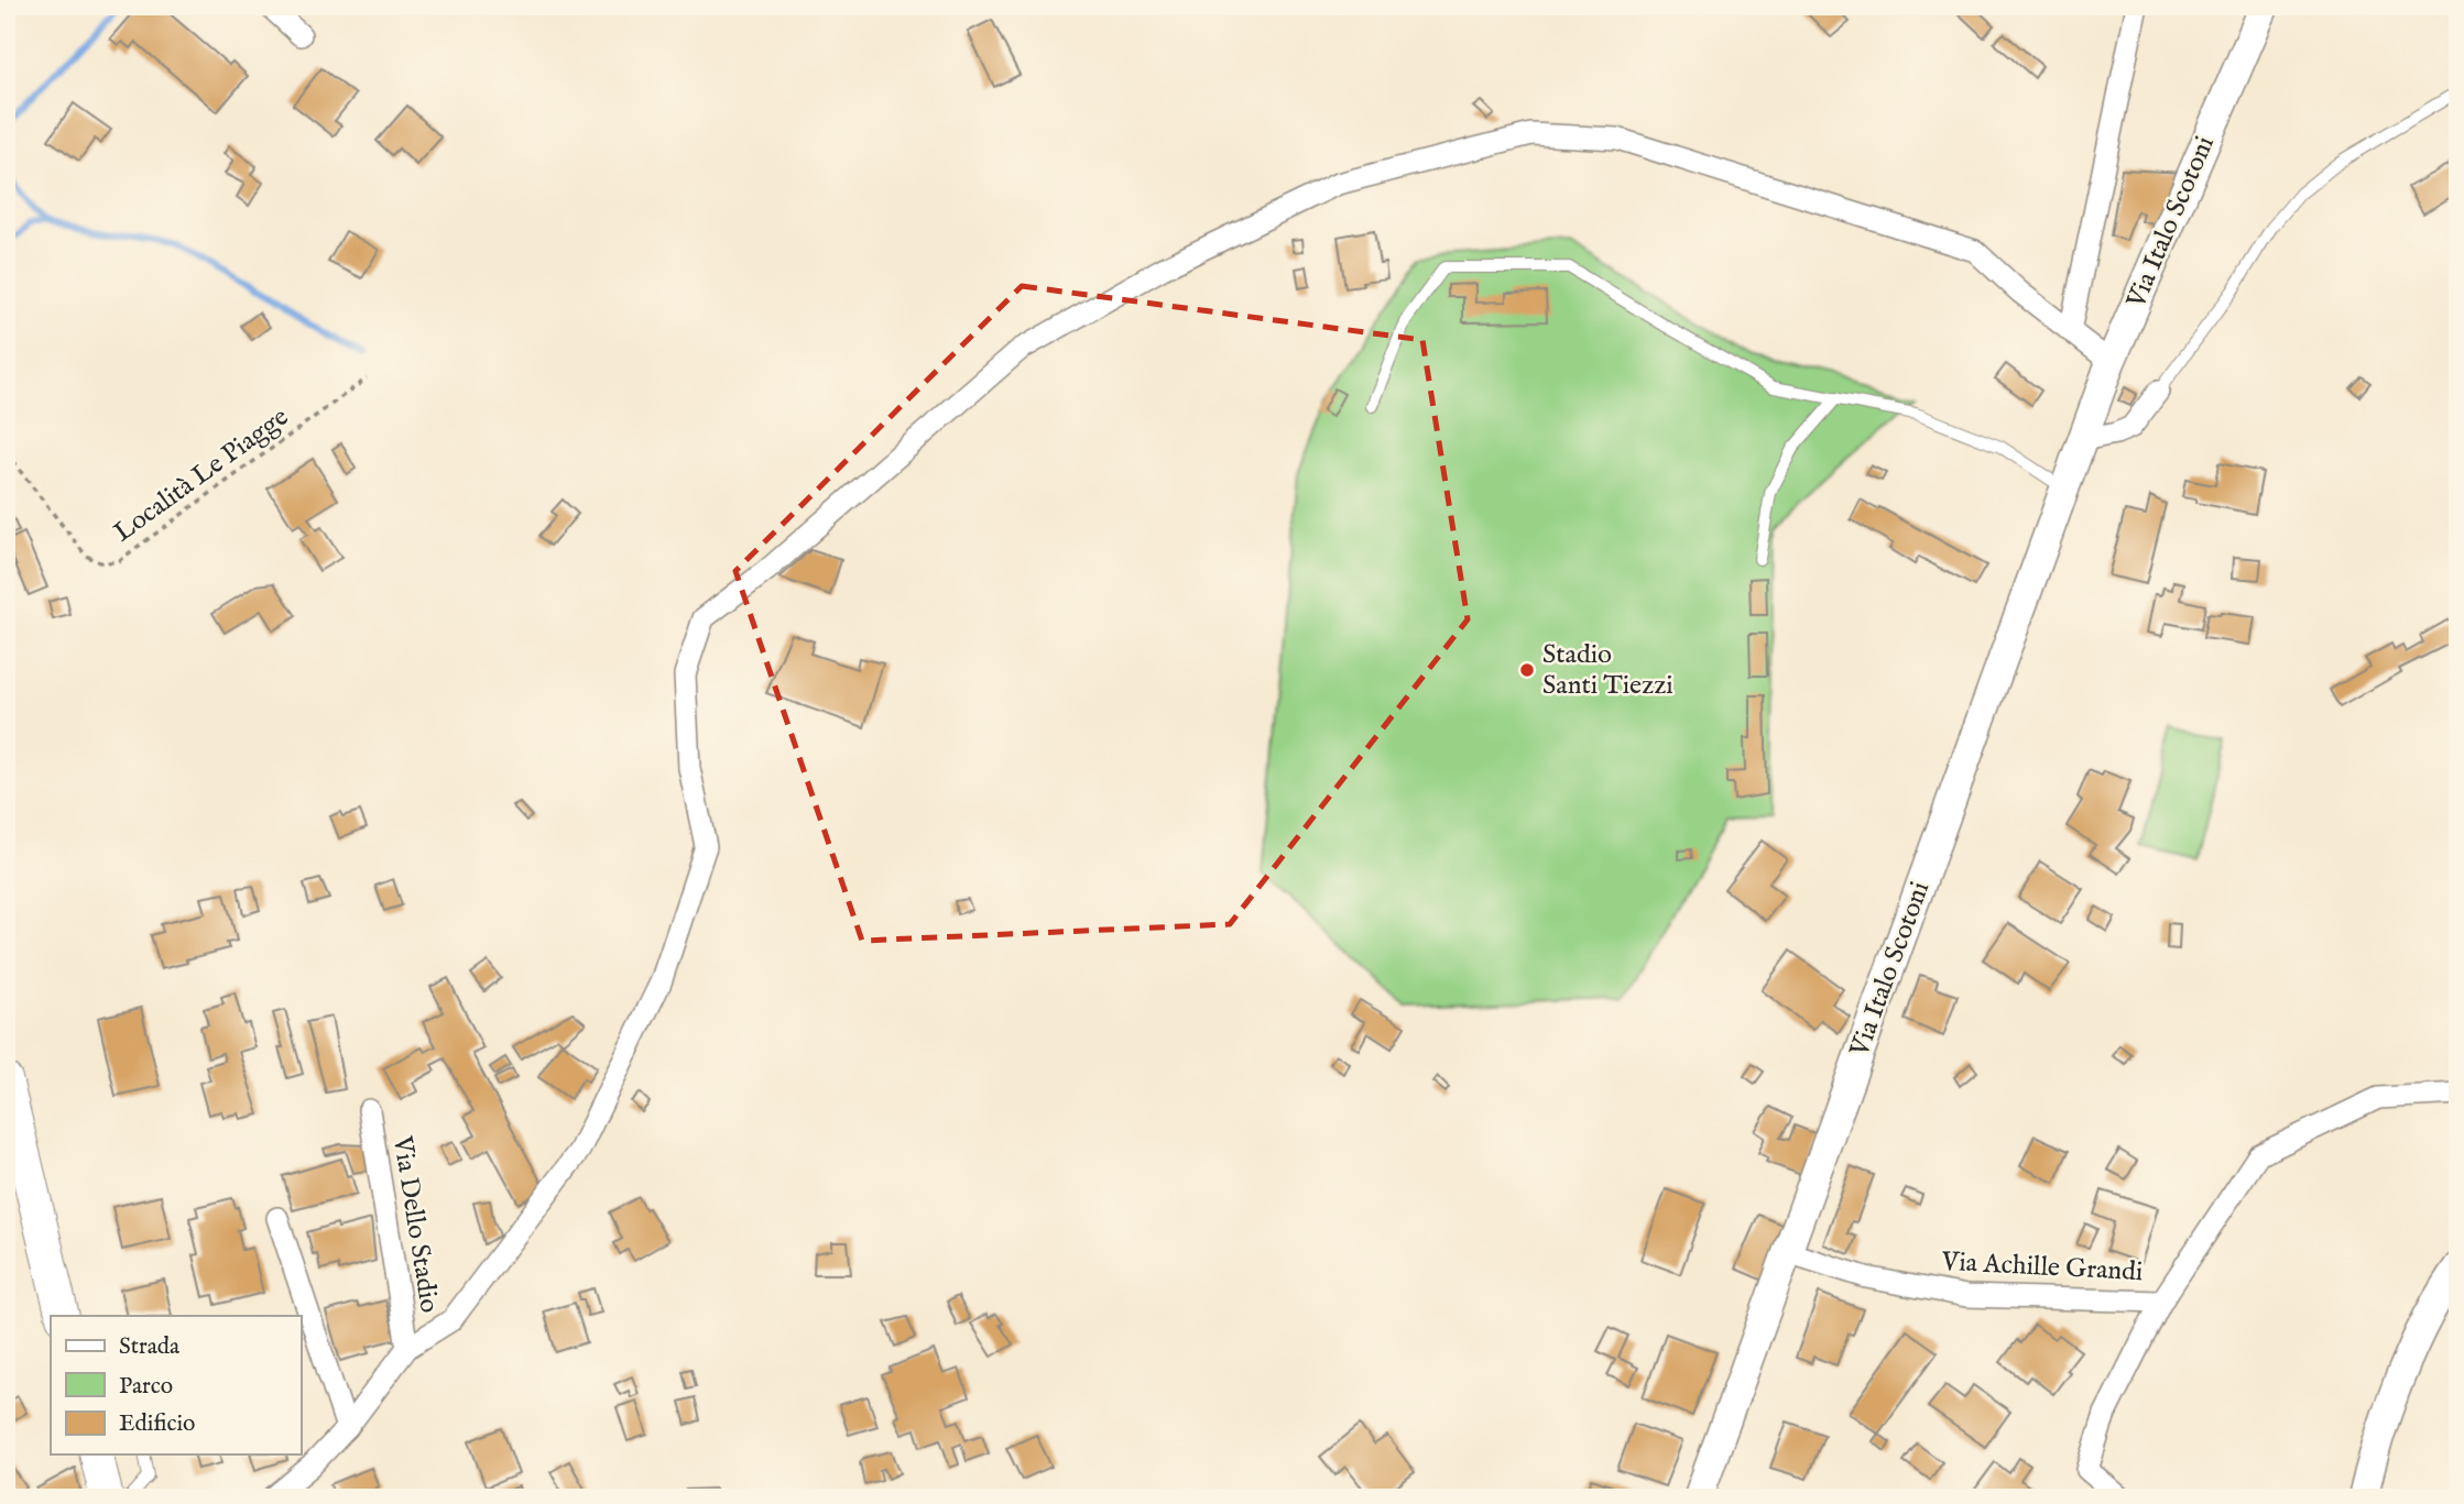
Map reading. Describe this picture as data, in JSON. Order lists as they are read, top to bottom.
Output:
{
  "streets": {
    "street": ["Via Italo Scotoni", "Via Dello Stadio", "Via Achille Grandi"],
    "path": ["Località Le Piagge"]
  },
  "crossings": [
    ["Via Italo Scotoni", "Via Achille Grandi"]
  ],
  "places": ["Stadio Santi Tiezzi"],
  "legend": ["Strada", "Parco", "Edificio"]
}
